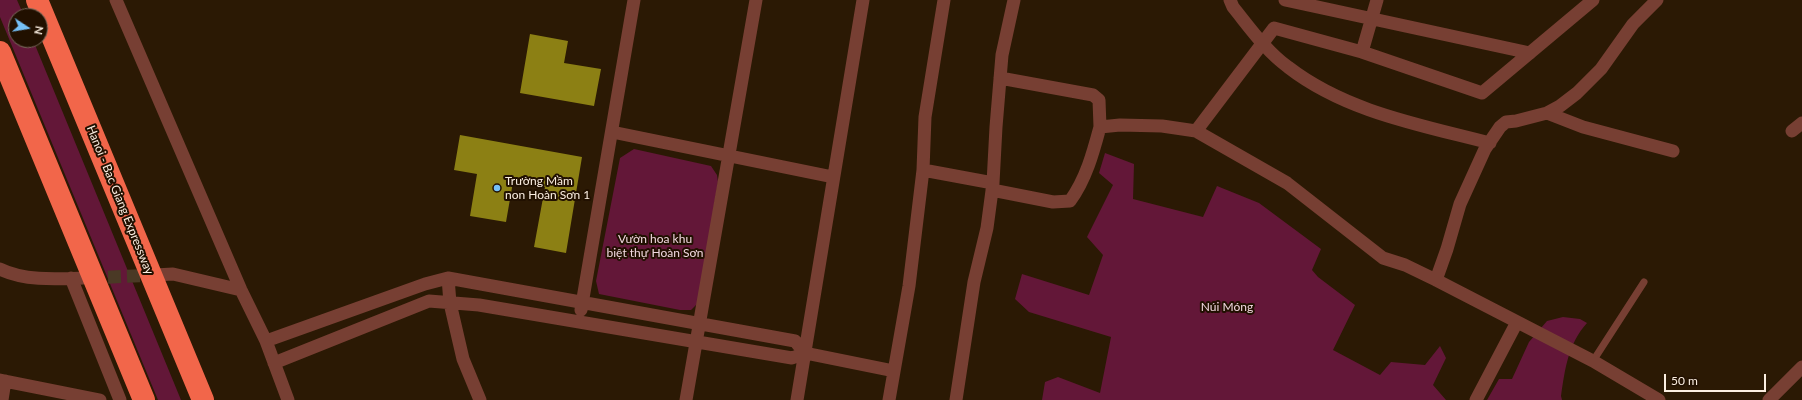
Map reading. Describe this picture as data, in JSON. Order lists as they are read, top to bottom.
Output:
{
  "streets": {
    "highway": ["Hanoi - Bac Giang Expressway"]
  },
  "parks": ["Vườn hoa khu biệt thự Hoàn Sơn", "Núi Móng"],
  "places": ["Trường Mầm non Hoàn Sơn 1"],
  "scale_bar": "50 m",
  "north": "right"
}
